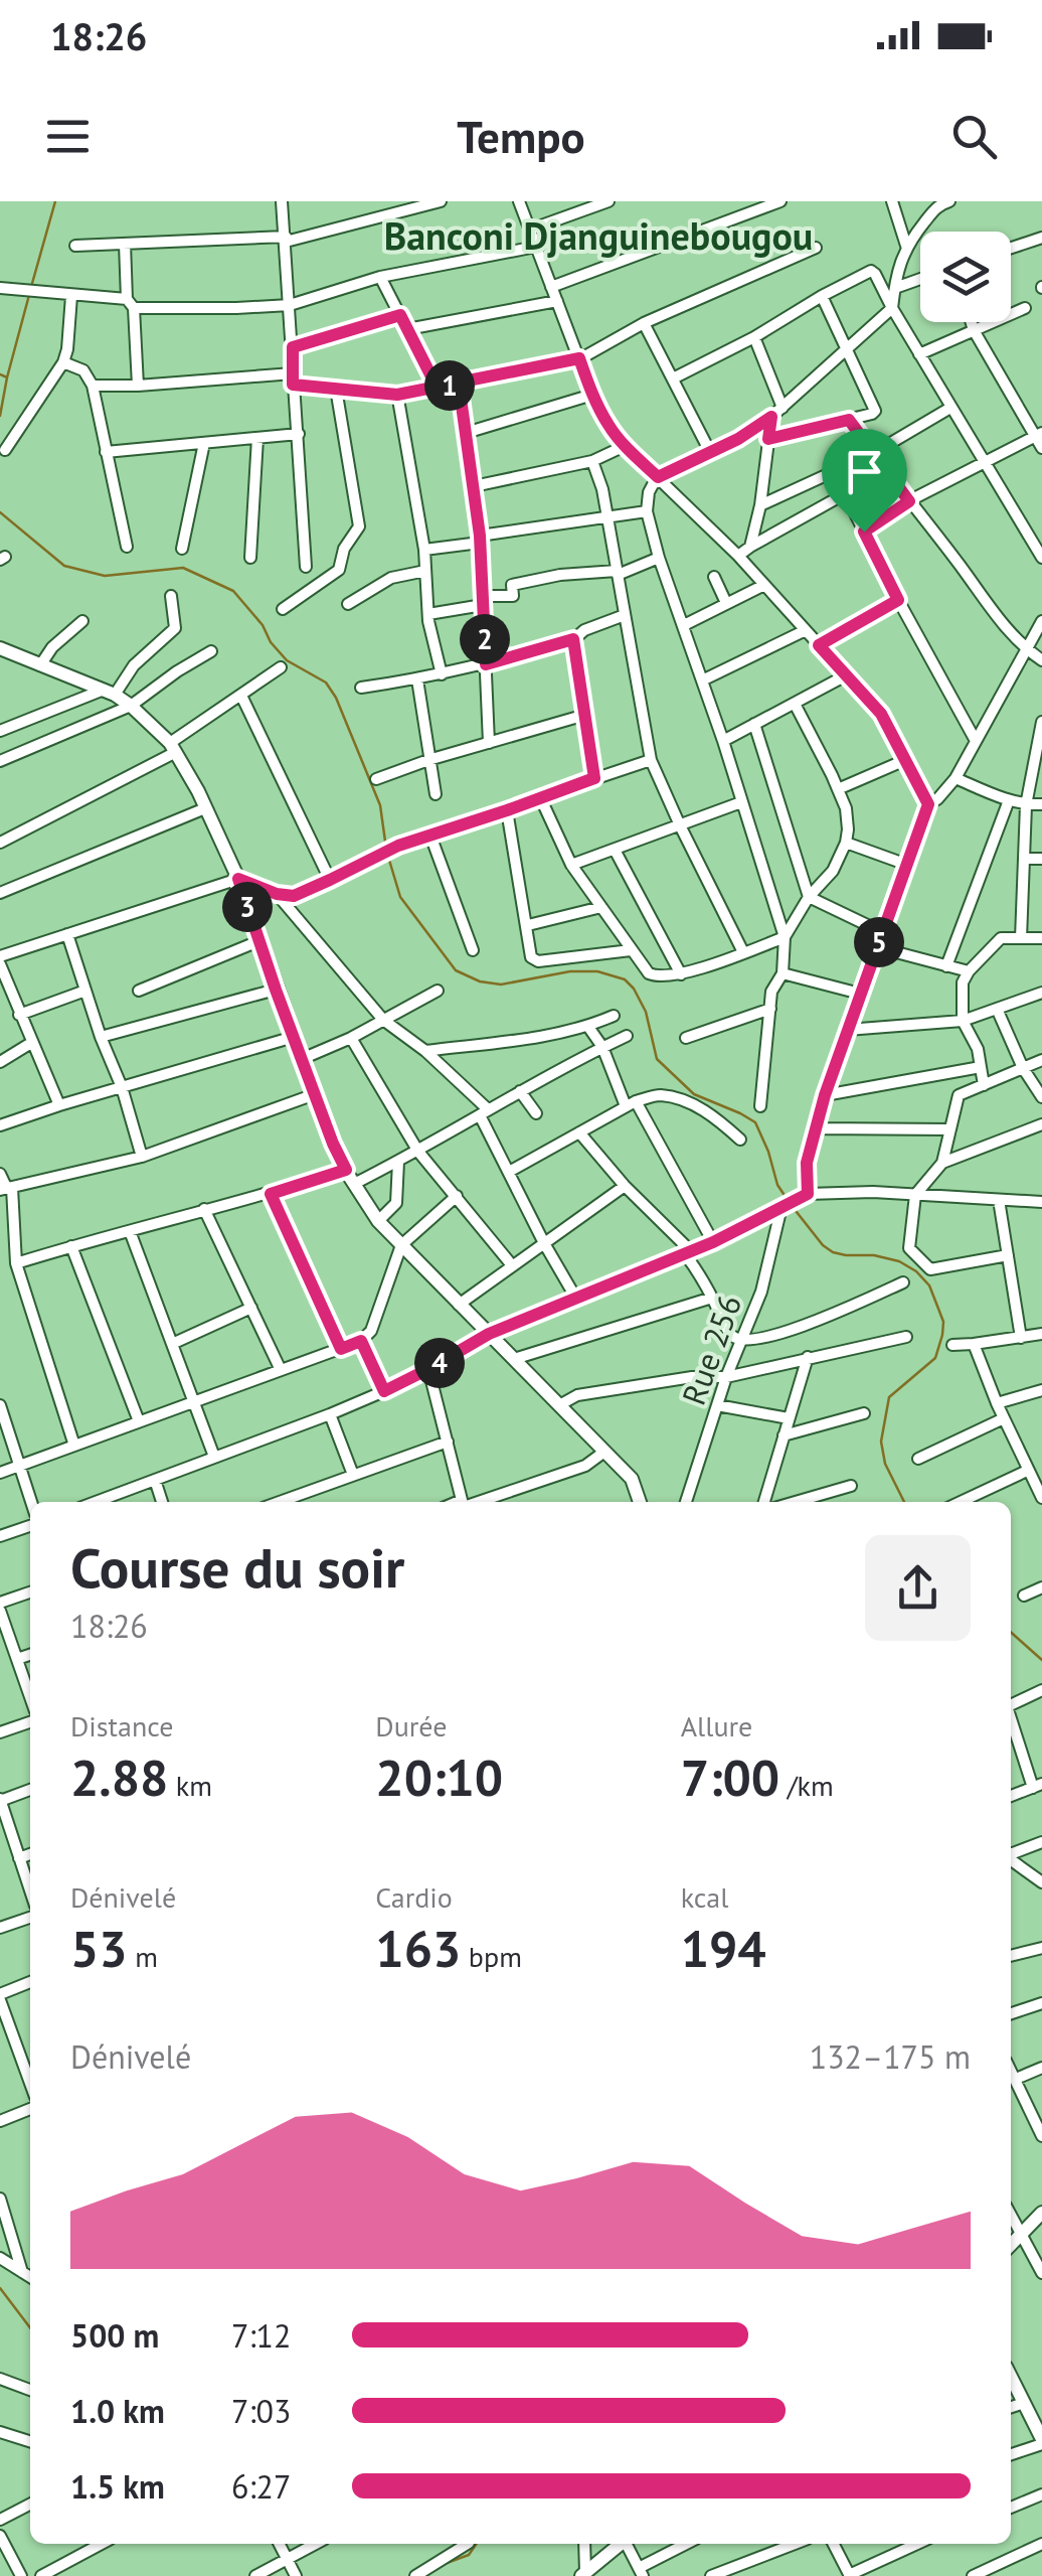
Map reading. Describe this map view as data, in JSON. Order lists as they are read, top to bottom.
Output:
{
  "streets": {
    "street": ["Rue 256"]
  },
  "districts": ["Banconi Djanguinebougou"],
  "page": {
    "status": "18:26",
    "header": "Tempo",
    "pins": [
      "1",
      "2",
      "3",
      "5",
      "4"
    ],
    "heading": ["Course du soir", "18:26"],
    "stats": [
      ["Distance", "2.88 km"],
      ["Durée", "20:10"],
      ["Allure", "7:00 /km"],
      ["Dénivelé", "53 m"],
      ["Cardio", "163 bpm"],
      ["kcal", "194"]
    ],
    "chart": ["Dénivelé", "132–175 m"],
    "list": [
      {
        "name": "500 m",
        "note": "7:12"
      },
      {
        "name": "1.0 km",
        "note": "7:03"
      },
      {
        "name": "1.5 km",
        "note": "6:27"
      }
    ]
  }
}
